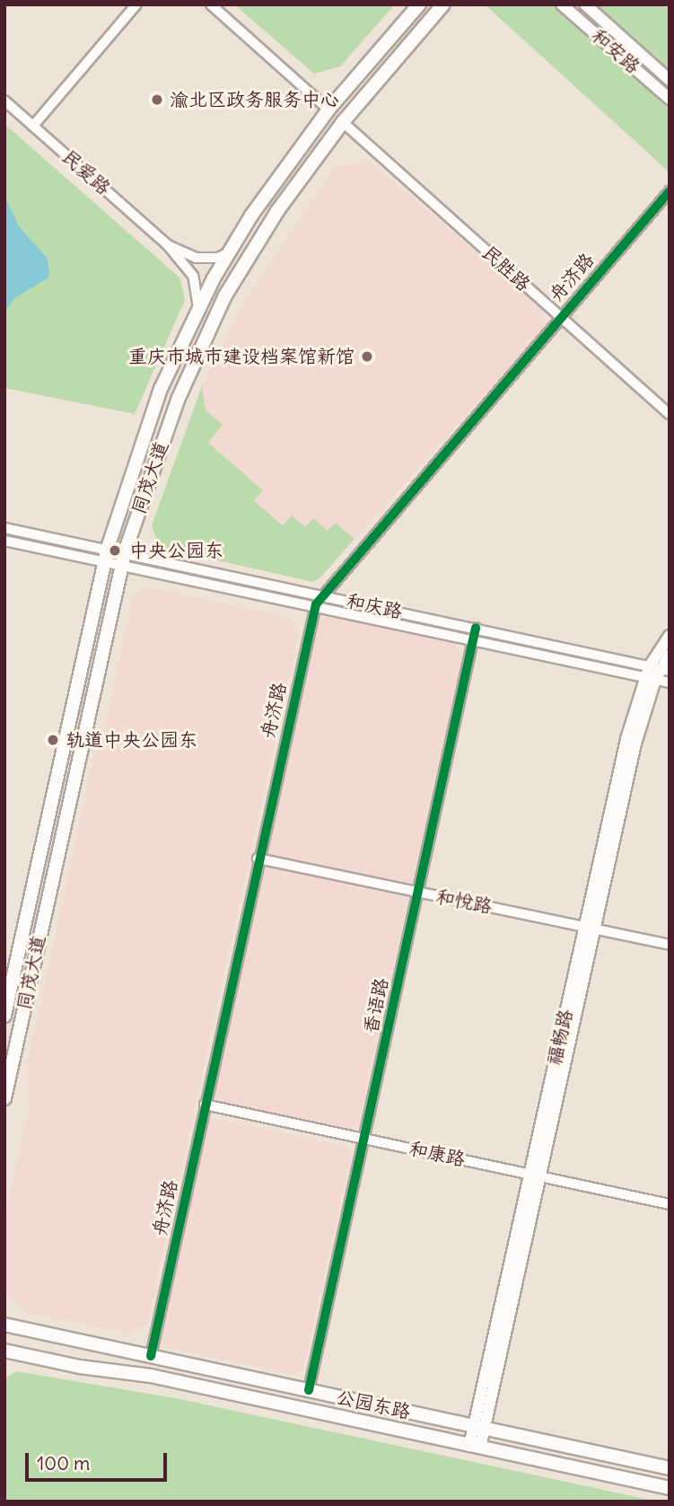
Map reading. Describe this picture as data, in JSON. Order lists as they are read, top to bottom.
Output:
{
  "streets": {
    "main road": [
      "和安路",
      "同茂大道",
      "福畅路",
      "公园东路"
    ],
    "street": [
      "民爱路",
      "民胜路",
      "舟济路",
      "和庆路",
      "和悦路",
      "香语路",
      "和康路"
    ]
  },
  "crossings": [
    ["民胜路", "舟济路"],
    ["民胜路", "同茂大道"],
    ["舟济路", "和庆路"],
    ["舟济路", "和悦路"],
    ["舟济路", "和康路"],
    ["舟济路", "公园东路"],
    ["同茂大道", "和庆路"],
    ["和庆路", "香语路"],
    ["和庆路", "福畅路"],
    ["和悦路", "香语路"],
    ["和悦路", "福畅路"],
    ["香语路", "和康路"],
    ["香语路", "公园东路"],
    ["福畅路", "和康路"],
    ["福畅路", "公园东路"]
  ],
  "places": [
    "渝北区政务服务中心",
    "重庆市城市建设档案馆新馆",
    "中央公园东",
    "轨道中央公园东"
  ],
  "scale_bar": "100 m"
}
